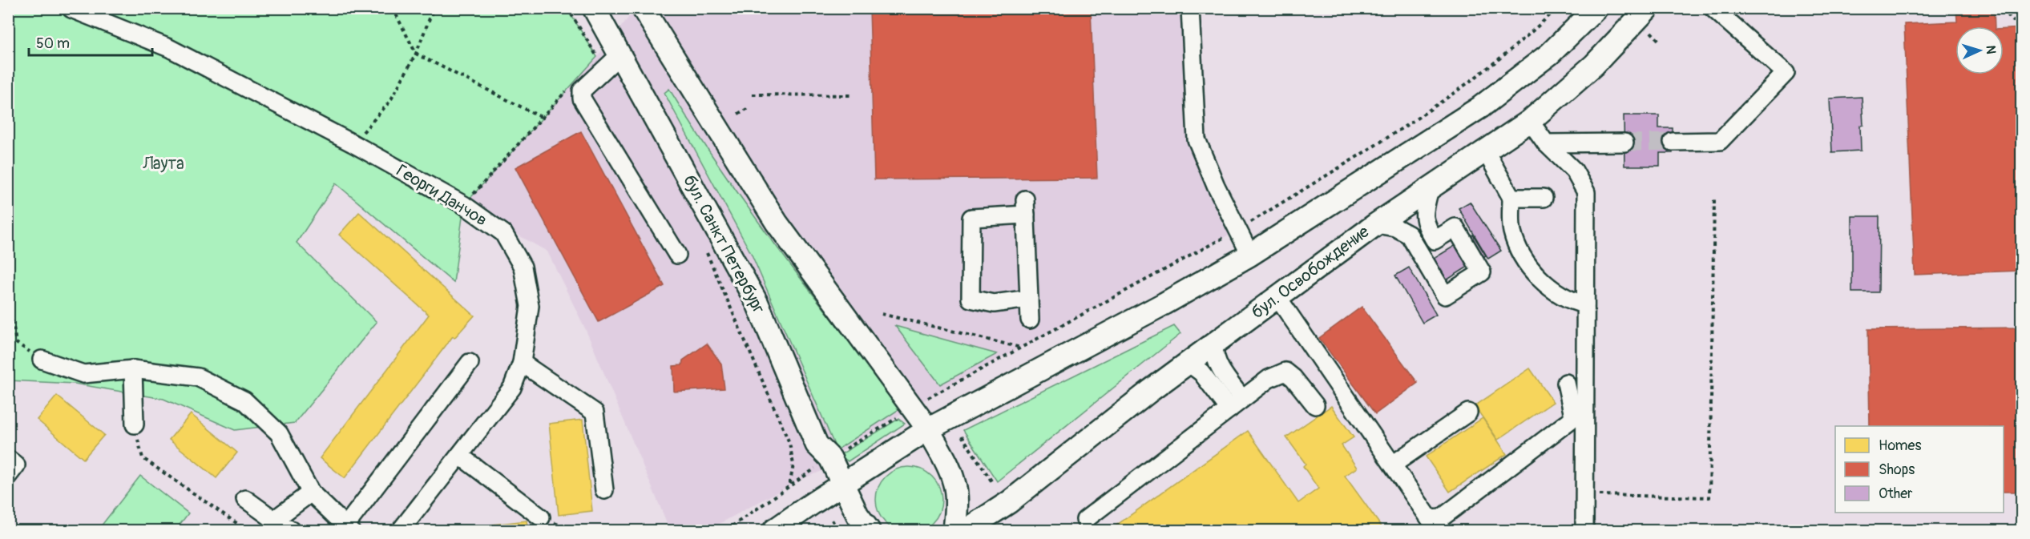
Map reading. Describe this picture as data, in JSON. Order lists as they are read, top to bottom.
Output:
{
  "streets": {
    "main road": ["бул. Санкт Петербург", "бул. Освобождение"],
    "street": ["Георги Данчов"]
  },
  "parks": ["Лаута"],
  "legend": ["Homes", "Shops", "Other"],
  "scale_bar": "50 m",
  "north": "right"
}
